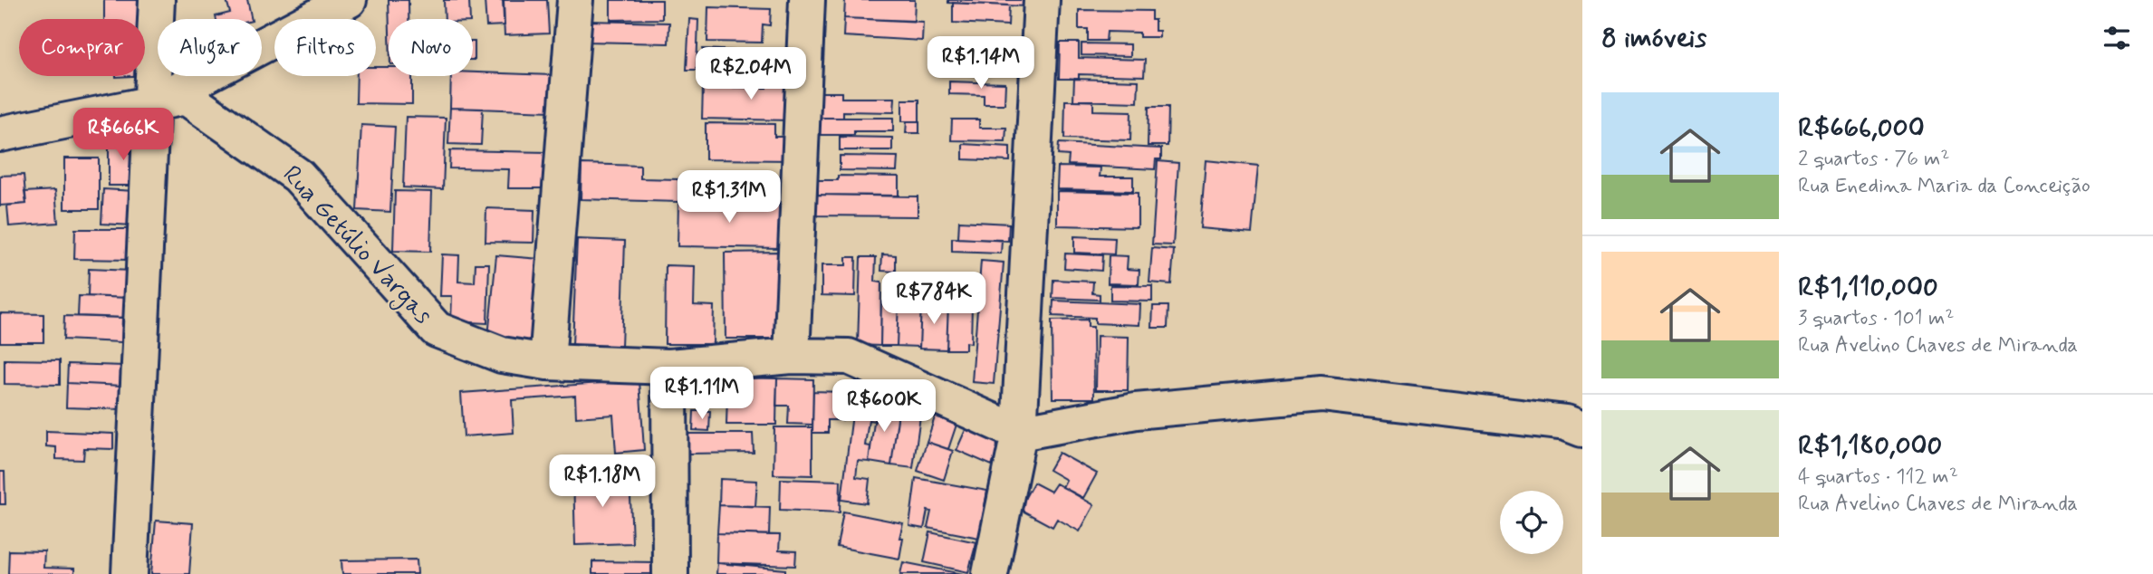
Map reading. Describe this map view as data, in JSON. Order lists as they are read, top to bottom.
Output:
{
  "streets": {
    "street": ["Rua Getúlio Vargas"]
  },
  "page": {
    "heading": "8 imóveis",
    "chip": [
      "Comprar",
      "Alugar",
      "Filtros",
      "Novo"
    ],
    "price": [
      "R$1.14M",
      "R$2.04M",
      "R$666K",
      "R$1.31M",
      "R$784K",
      "R$1.11M",
      "R$600K",
      "R$1.18M"
    ],
    "list": [
      {
        "name": "R$666,000",
        "note": "2 quartos · 76 m² · Rua Enedina Maria da Conceição"
      },
      {
        "name": "R$1,110,000",
        "note": "3 quartos · 101 m² · Rua Avelino Chaves de Miranda"
      },
      {
        "name": "R$1,180,000",
        "note": "4 quartos · 112 m² · Rua Avelino Chaves de Miranda"
      }
    ]
  }
}
